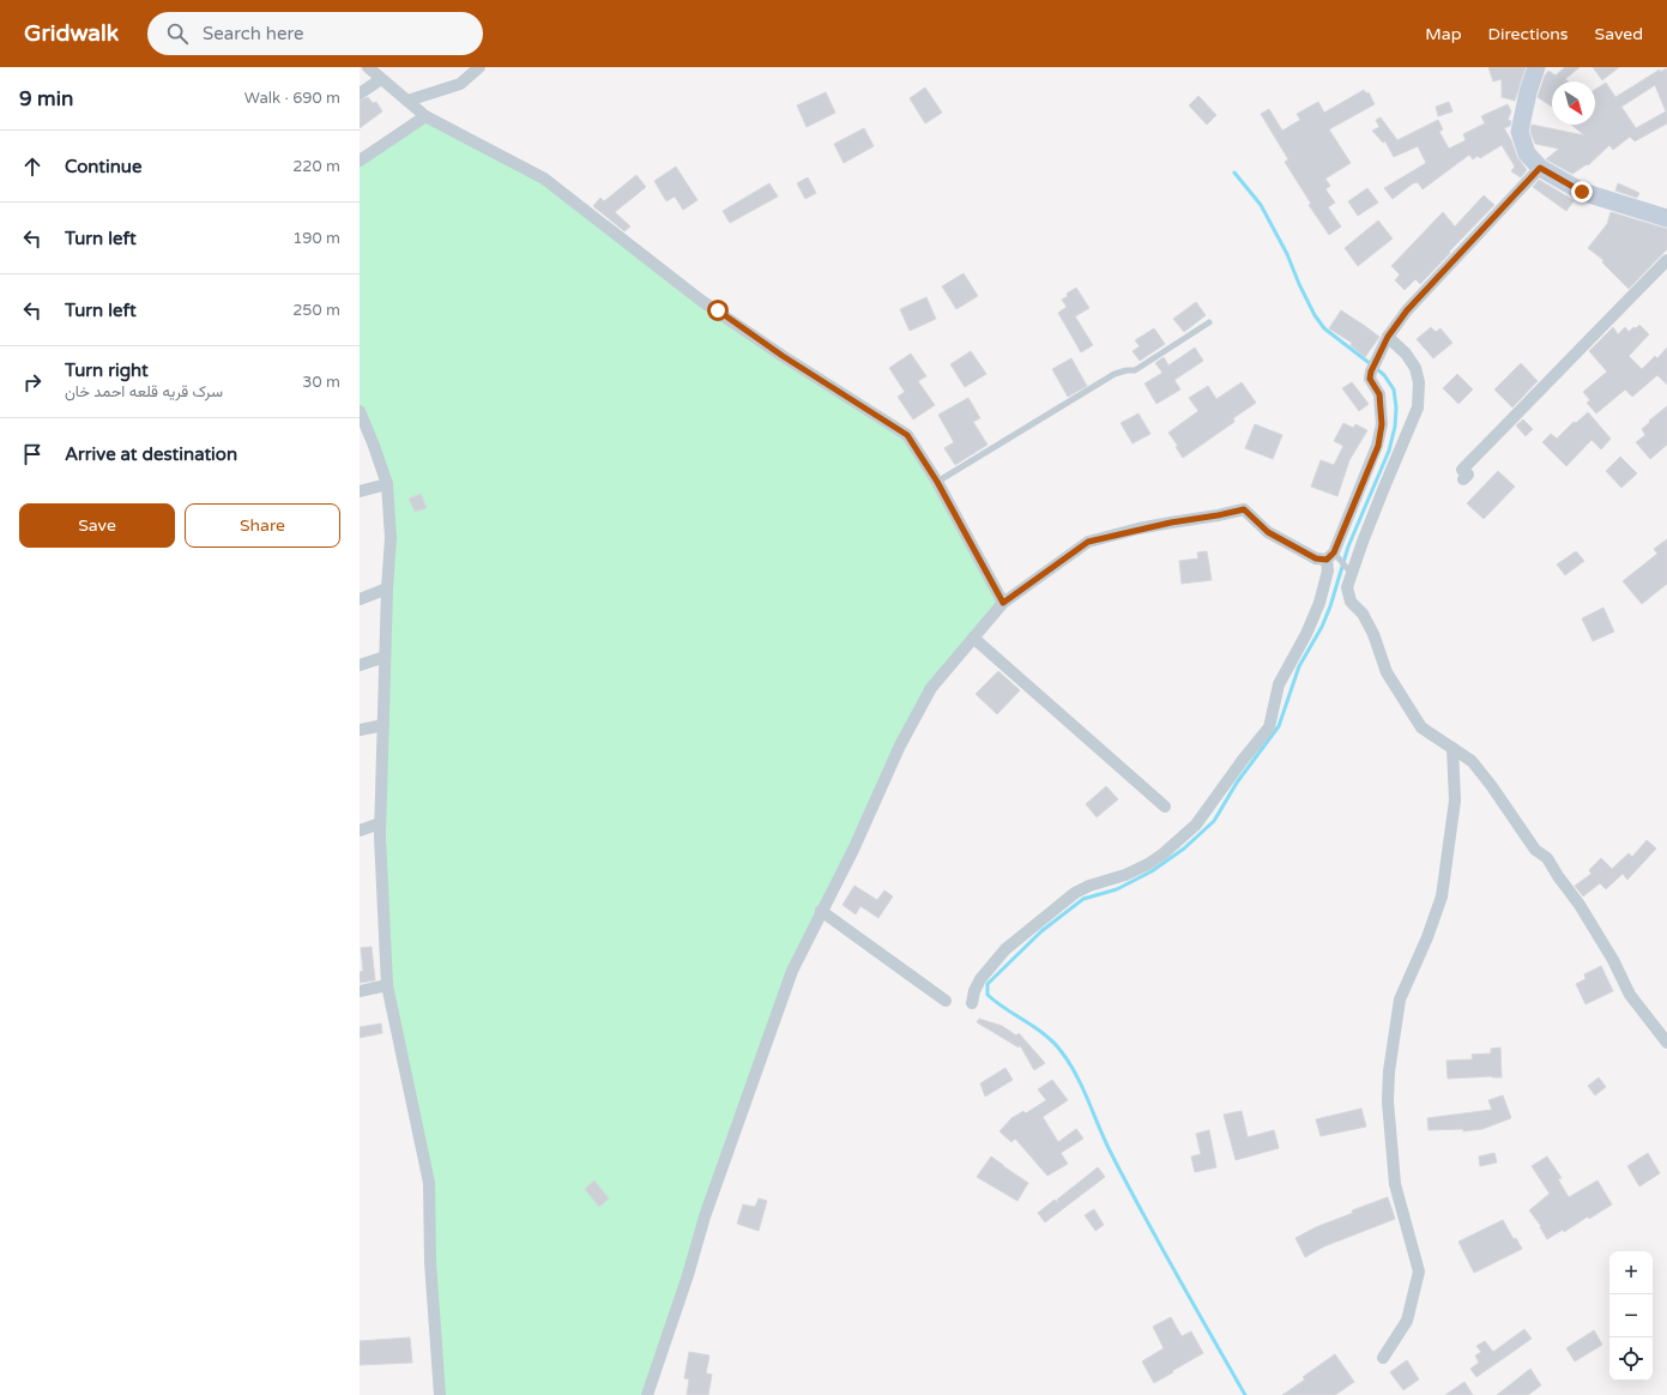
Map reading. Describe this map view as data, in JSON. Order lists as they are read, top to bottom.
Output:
{
  "north": "bottom right",
  "page": {
    "header": "Gridwalk",
    "search": "Search here",
    "nav": ["Map", "Directions", "Saved"],
    "heading": ["9 min", "Walk · 690 m"],
    "list": [
      ["Continue", "220 m"],
      ["Turn left", "190 m"],
      ["Turn left", "250 m"],
      ["Turn right", "سرک قریه قلعه احمد خان", "30 m"],
      "Arrive at destination"
    ],
    "buttons": ["Save", "Share"],
    "map_buttons": ["+", "−"]
  }
}
